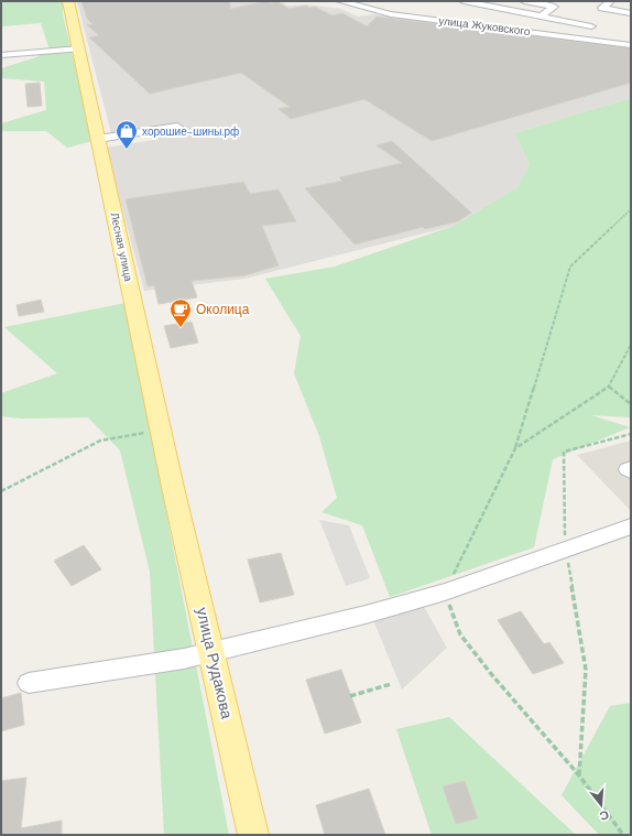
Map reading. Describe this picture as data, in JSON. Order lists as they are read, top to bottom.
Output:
{
  "streets": {
    "main road": ["Лесная улица", "улица Рудакова"],
    "street": ["улица Жуковского"]
  },
  "crossings": [
    ["Лесная улица", "улица Рудакова"]
  ],
  "places": {
    "shop": ["хорошие-шины.рф"],
    "cafe": ["Околица"]
  },
  "north": "bottom"
}
